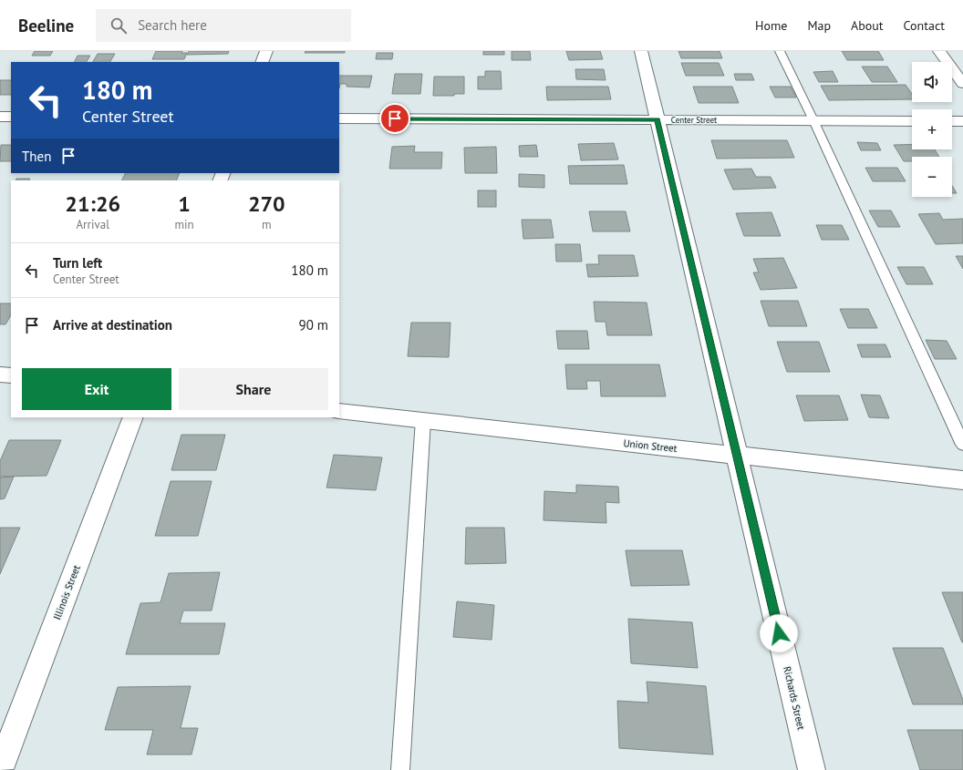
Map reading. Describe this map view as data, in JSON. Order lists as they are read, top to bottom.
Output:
{
  "streets": {
    "street": [
      "Center Street",
      "Union Street",
      "Illinois Street",
      "Richards Street"
    ]
  },
  "crossings": [
    ["Center Street", "Richards Street"],
    ["Union Street", "Richards Street"]
  ],
  "page": {
    "header": "Beeline",
    "search": "Search here",
    "nav": [
      "Home",
      "Map",
      "About",
      "Contact"
    ],
    "map_buttons": ["+", "−"],
    "turn": ["180 m", "Center Street"],
    "then": "Then",
    "eta": [
      "21:26",
      "Arrival",
      "1",
      "min",
      "270",
      "m"
    ],
    "list": [
      {
        "name": "Turn left",
        "note": "Center Street",
        "value": "180 m"
      },
      {
        "name": "Arrive at destination",
        "value": "90 m"
      }
    ],
    "buttons": ["Exit", "Share"]
  }
}
